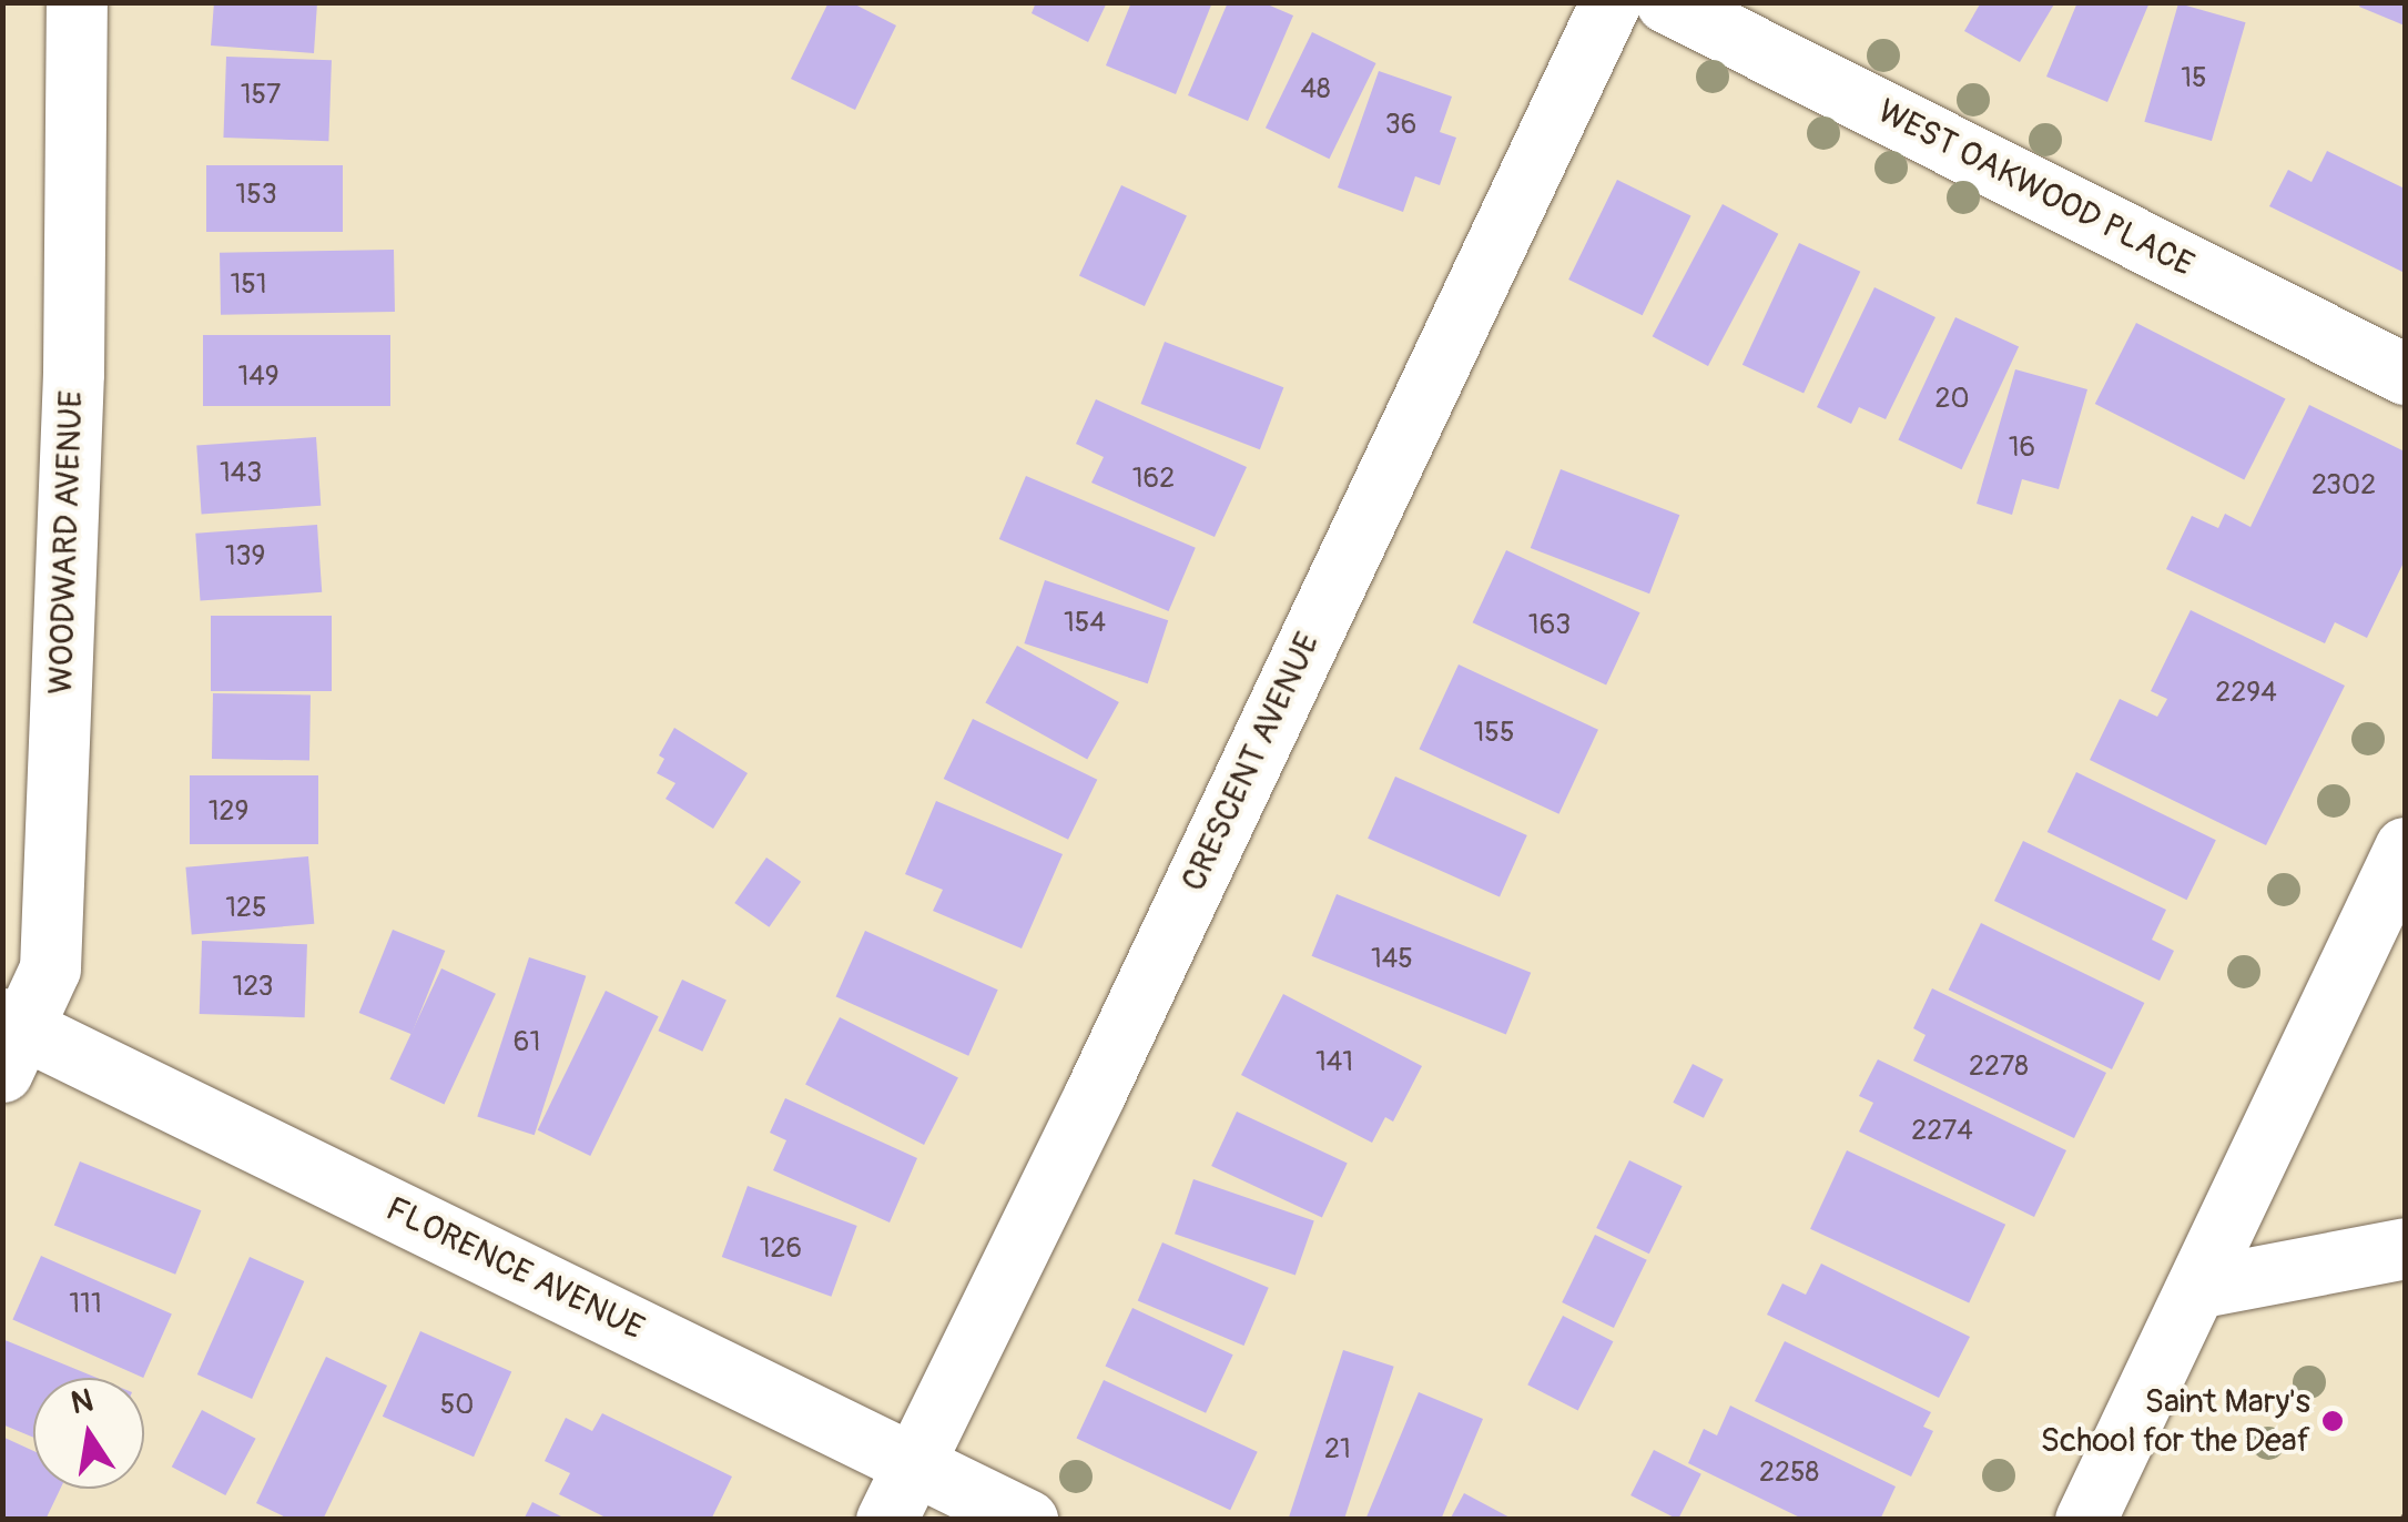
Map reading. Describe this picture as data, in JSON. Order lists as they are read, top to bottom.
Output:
{
  "streets": {
    "street": [
      "WEST OAKWOOD PLACE",
      "WOODWARD AVENUE",
      "CRESCENT AVENUE",
      "FLORENCE AVENUE"
    ]
  },
  "crossings": [
    ["WOODWARD AVENUE", "FLORENCE AVENUE"],
    ["CRESCENT AVENUE", "FLORENCE AVENUE"]
  ],
  "places": ["Saint Mary's School for the Deaf"],
  "house_numbers": [
    "15",
    "48",
    "157",
    "36",
    "153",
    "151",
    "149",
    "20",
    "16",
    "143",
    "162",
    "2302",
    "139",
    "154",
    "163",
    "2294",
    "155",
    "129",
    "125",
    "145",
    "123",
    "61",
    "141",
    "2278",
    "2274",
    "126",
    "111",
    "50",
    "21",
    "2258"
  ],
  "north": "top"
}
